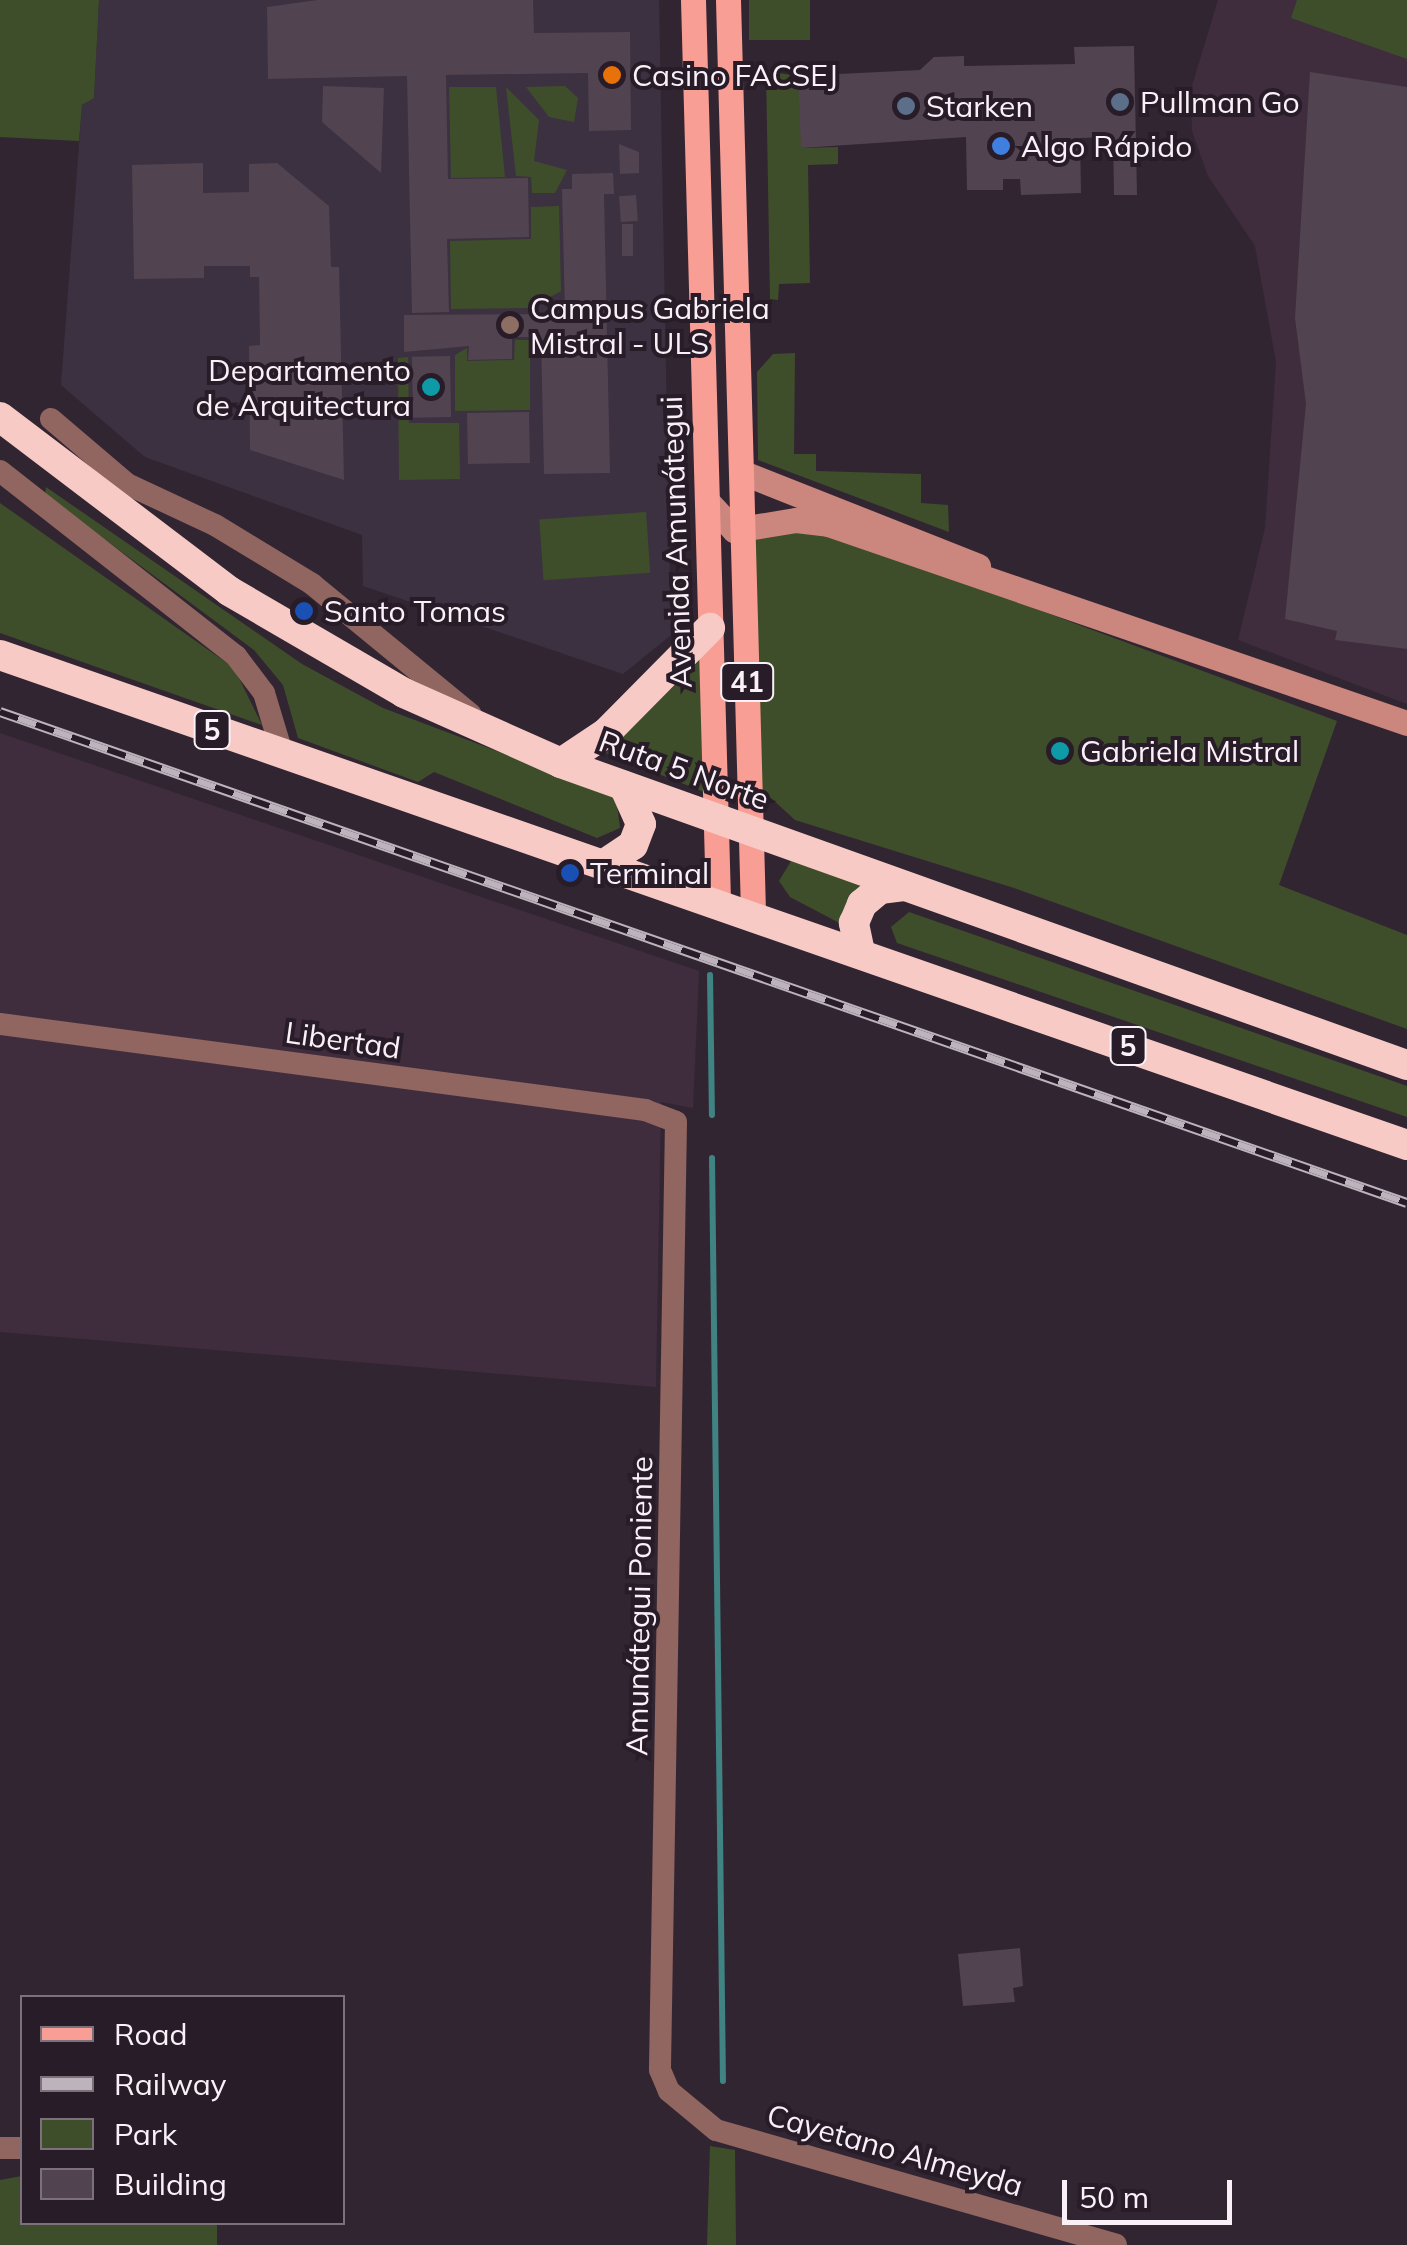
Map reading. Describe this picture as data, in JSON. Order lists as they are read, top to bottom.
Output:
{
  "streets": {
    "highway": ["5", "Ruta 5 Norte"],
    "main road": ["Avenida Amunátegui", "41"],
    "street": ["Libertad", "Amunátegui Poniente", "Cayetano Almeyda"]
  },
  "crossings": [
    ["Avenida Amunátegui", "5"],
    ["Avenida Amunátegui", "Ruta 5 Norte"],
    ["41", "5"],
    ["41", "Ruta 5 Norte"],
    ["Libertad", "Amunátegui Poniente"],
    ["Amunátegui Poniente", "Cayetano Almeyda"]
  ],
  "places": [
    "Casino FACSEJ",
    "Pullman Go",
    "Starken",
    "Algo Rápido",
    "Campus Gabriela Mistral - ULS",
    "Departamento de Arquitectura",
    "Santo Tomas",
    "Gabriela Mistral",
    "Terminal"
  ],
  "legend": [
    "Road",
    "Railway",
    "Park",
    "Building"
  ],
  "scale_bar": "50 m"
}
